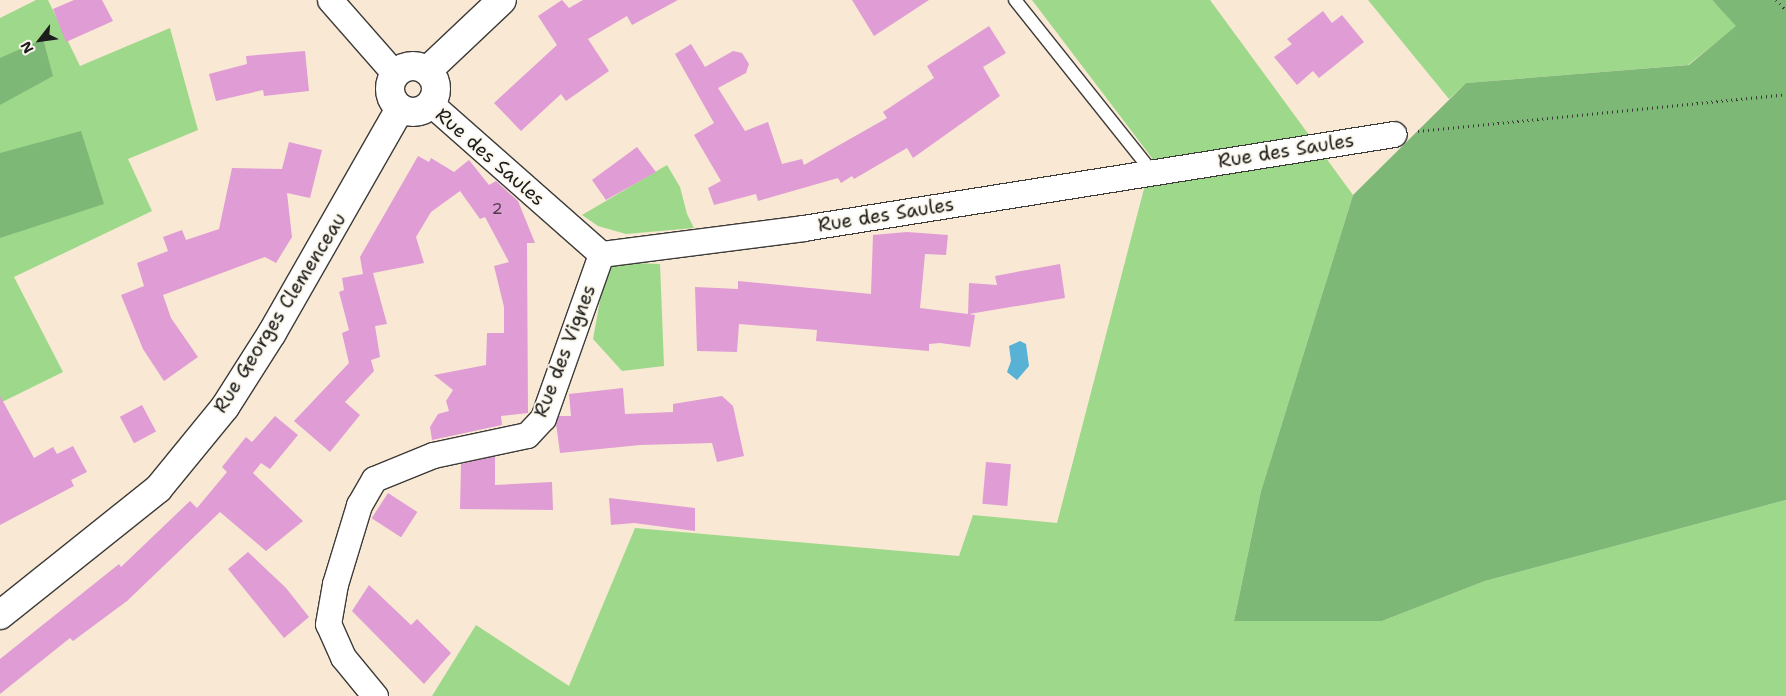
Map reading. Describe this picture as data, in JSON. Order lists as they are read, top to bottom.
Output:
{
  "streets": {
    "street": ["Rue des Saules", "Rue Georges Clemenceau", "Rue des Vignes"]
  },
  "crossings": [
    ["Rue des Saules", "Rue Georges Clemenceau"],
    ["Rue des Saules", "Rue des Vignes"]
  ],
  "house_numbers": ["2"],
  "north": "bottom left"
}
